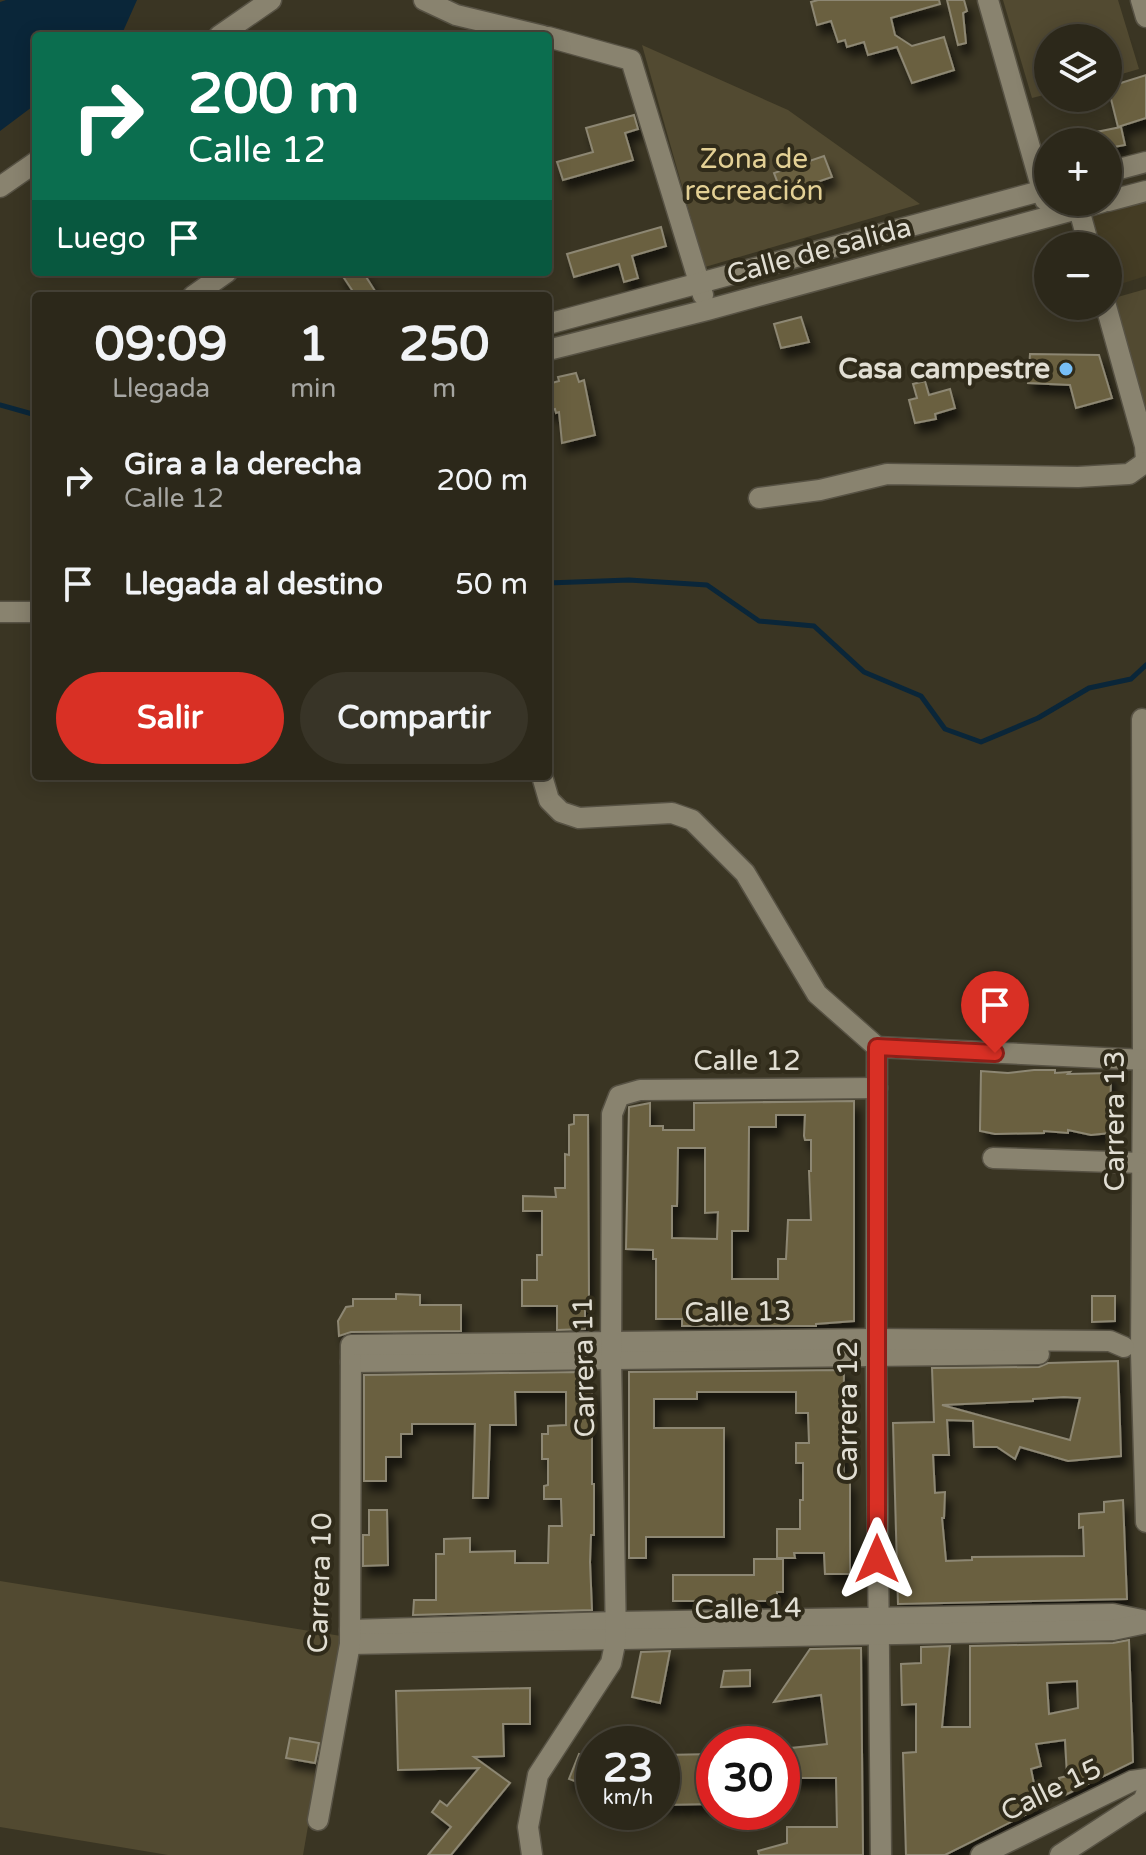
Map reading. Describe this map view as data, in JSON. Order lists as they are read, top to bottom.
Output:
{
  "streets": {
    "street": [
      "Calle de salida",
      "Calle 12",
      "Carrera 13",
      "Calle 13",
      "Carrera 11",
      "Carrera 12",
      "Carrera 10",
      "Calle 14",
      "Calle 15"
    ]
  },
  "crossings": [
    ["Calle 12", "Carrera 11"],
    ["Calle 12", "Carrera 12"],
    ["Carrera 13", "Calle 13"],
    ["Calle 13", "Carrera 11"],
    ["Calle 13", "Carrera 12"],
    ["Calle 13", "Carrera 10"],
    ["Carrera 11", "Calle 14"],
    ["Carrera 12", "Calle 14"],
    ["Carrera 10", "Calle 14"]
  ],
  "parks": ["Zona de recreación"],
  "places": ["Casa campestre"],
  "page": {
    "map_buttons": ["+", "−"],
    "turn": ["200 m", "Calle 12"],
    "then": "Luego",
    "eta": [
      "09:09",
      "Llegada",
      "1",
      "min",
      "250",
      "m"
    ],
    "list": [
      {
        "name": "Gira a la derecha",
        "note": "Calle 12",
        "value": "200 m"
      },
      {
        "name": "Llegada al destino",
        "value": "50 m"
      }
    ],
    "buttons": ["Salir", "Compartir"],
    "speed": "23 km/h",
    "limit": "30"
  }
}
